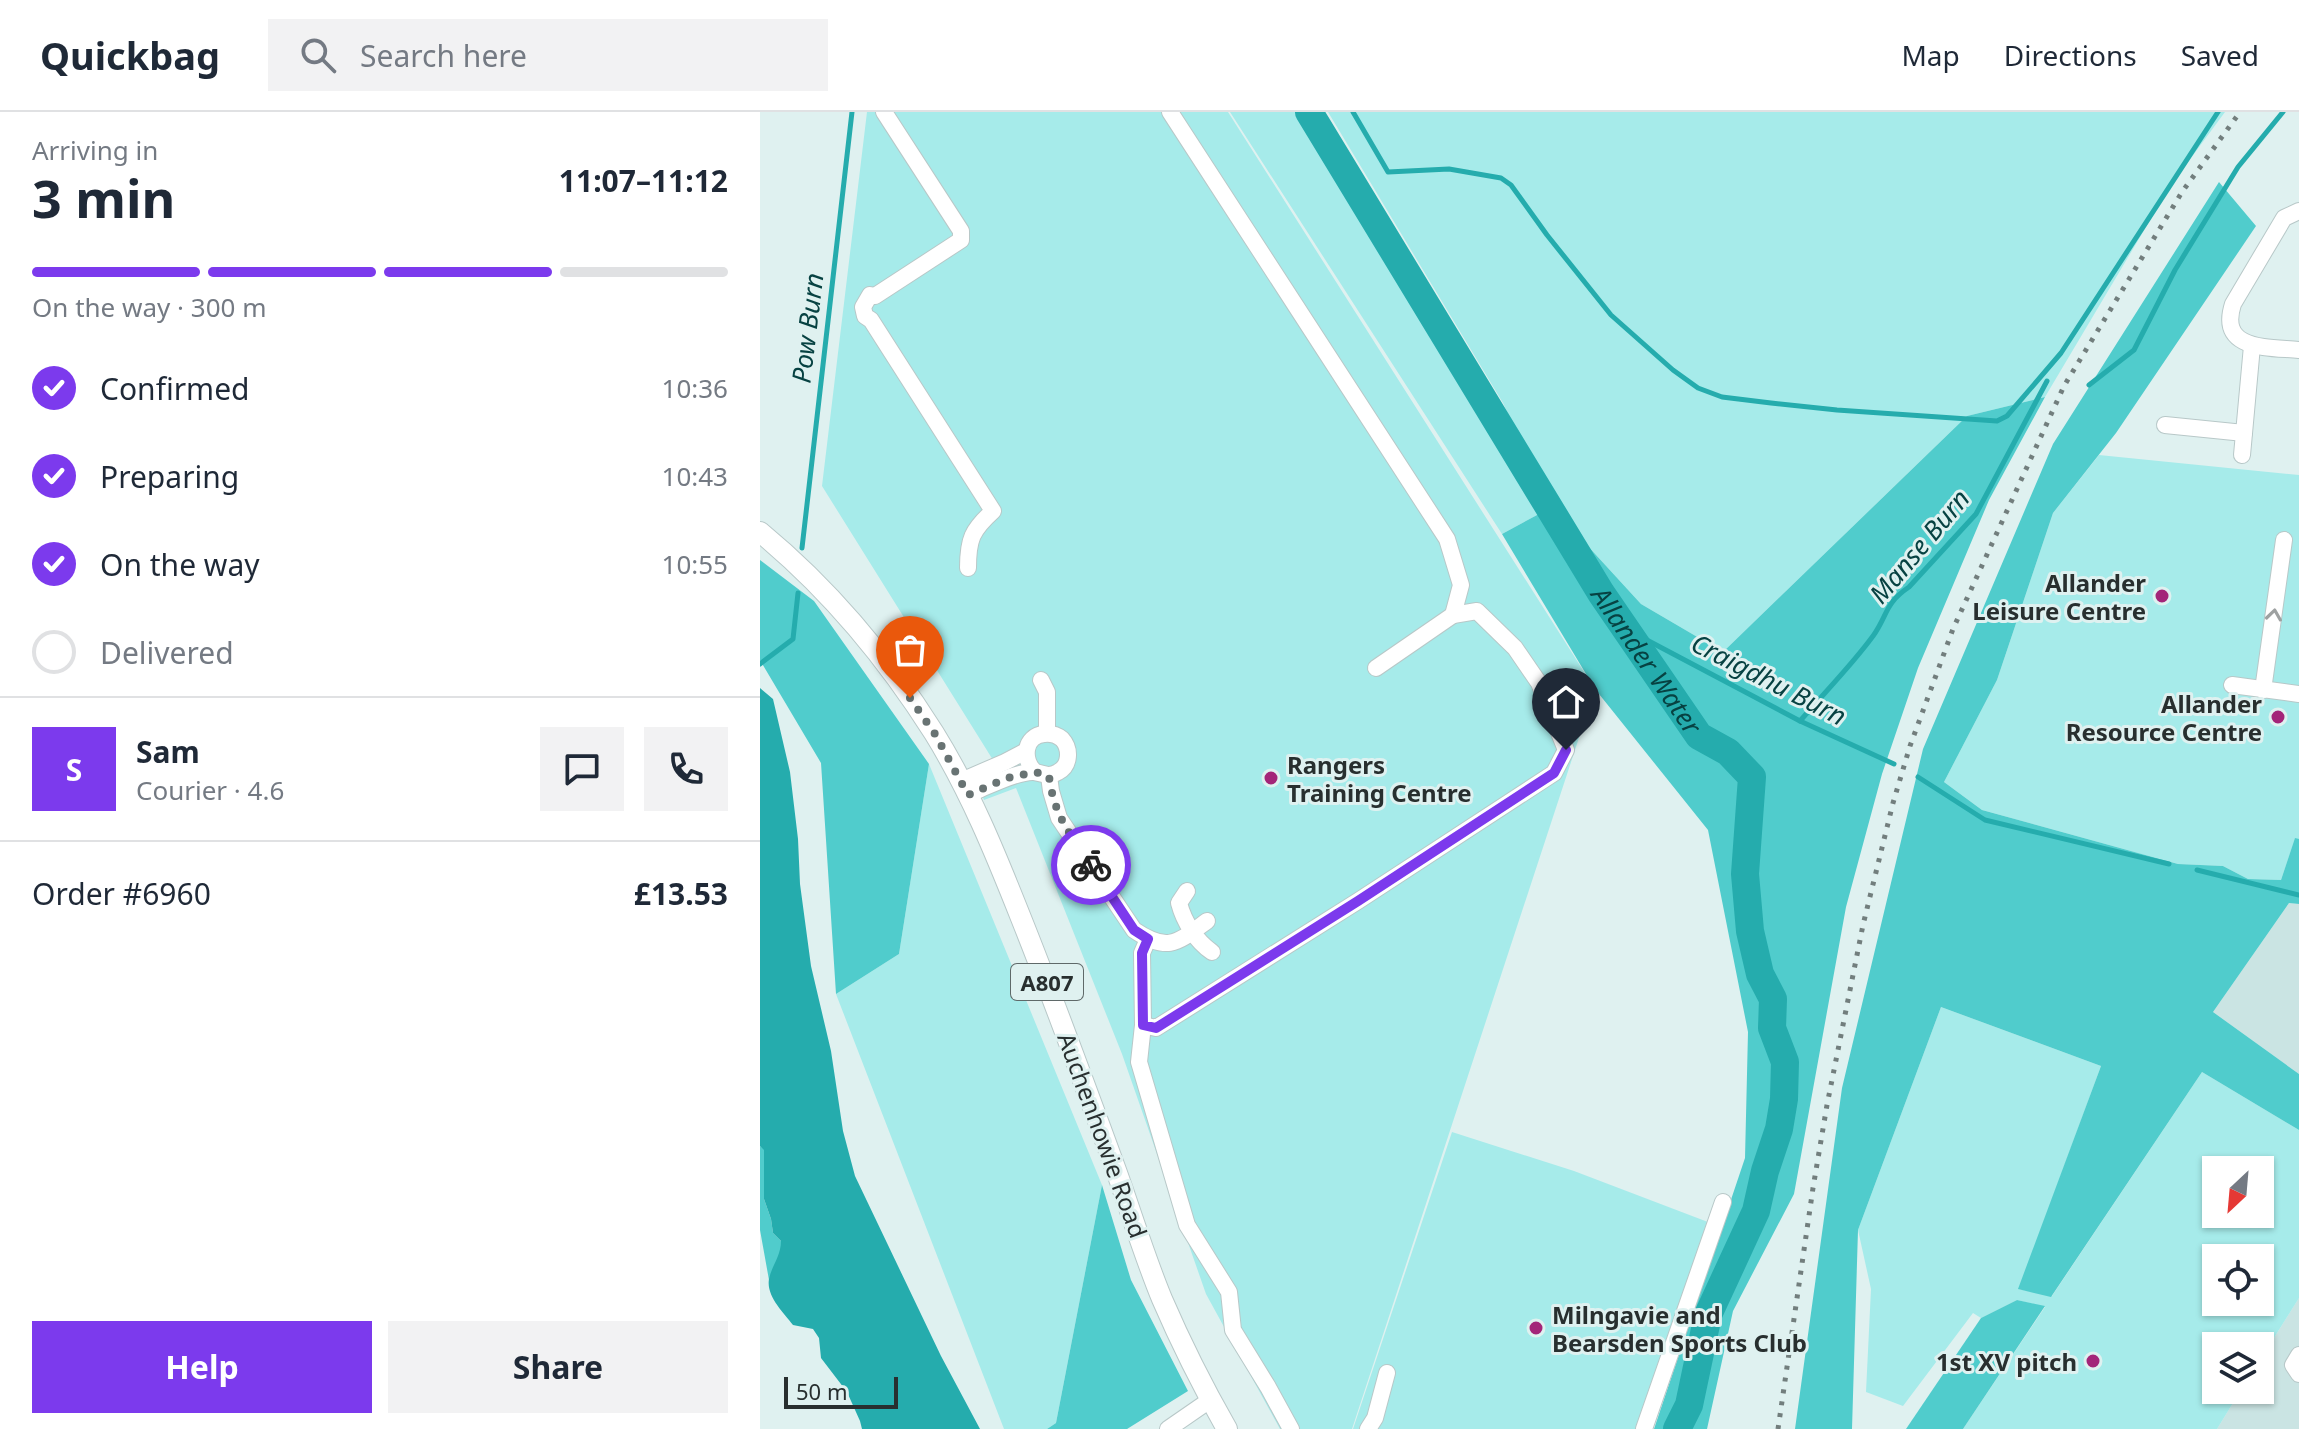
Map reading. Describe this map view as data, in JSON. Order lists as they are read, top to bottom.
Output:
{
  "streets": {
    "main road": ["A807", "Auchenhowie Road"]
  },
  "water": [
    "Pow Burn",
    "Manse Burn",
    "Allander Water",
    "Craigdhu Burn"
  ],
  "places": [
    "Allander Leisure Centre",
    "Allander Resource Centre",
    "Rangers Training Centre",
    "Milngavie and Bearsden Sports Club",
    "1st XV pitch"
  ],
  "scale_bar": "50 m",
  "north": "bottom left",
  "page": {
    "header": "Quickbag",
    "search": "Search here",
    "nav": ["Map", "Directions", "Saved"],
    "heading": ["3 min", "Arriving in", "11:07–11:12"],
    "panel": [
      "Sam",
      "Courier · 4.6",
      "Order #6960",
      "£13.53"
    ],
    "bar": "On the way · 300 m",
    "list": [
      ["Confirmed", "10:36"],
      ["Preparing", "10:43"],
      ["On the way", "10:55"],
      "Delivered"
    ],
    "round": "S",
    "buttons": ["Help", "Share"],
    "scale": "50 m"
  }
}
